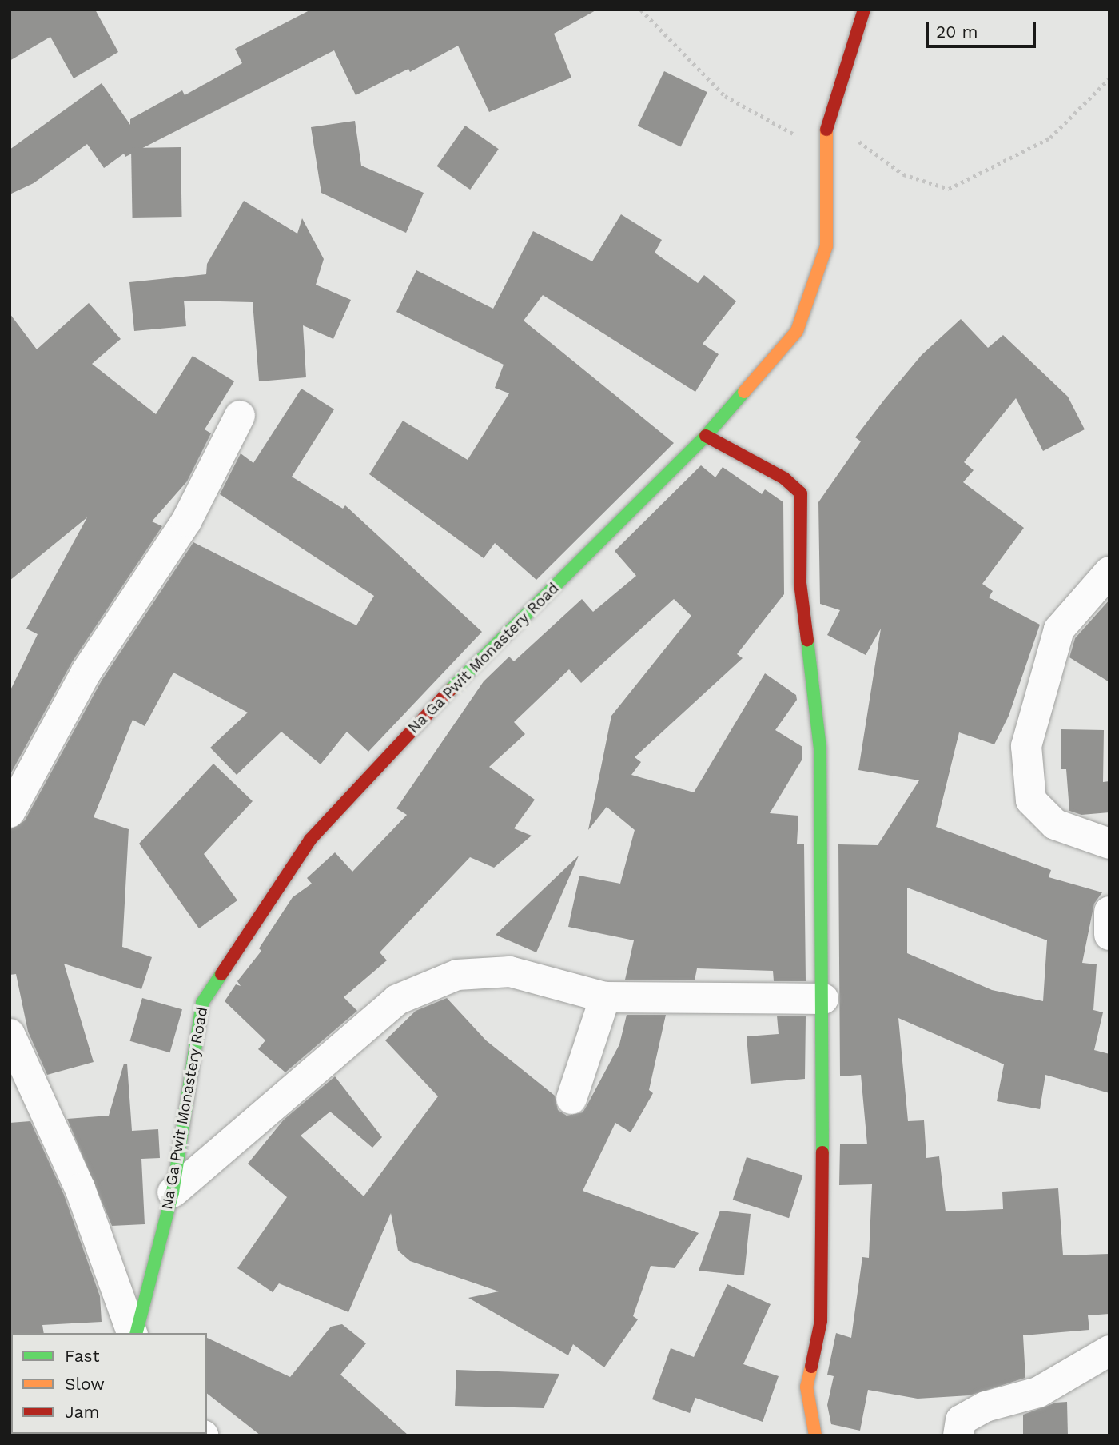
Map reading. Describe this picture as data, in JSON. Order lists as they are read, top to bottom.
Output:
{
  "streets": {
    "street": ["Na Ga Pwit Monastery Road"]
  },
  "legend": ["Fast", "Slow", "Jam"],
  "scale_bar": "20 m"
}
